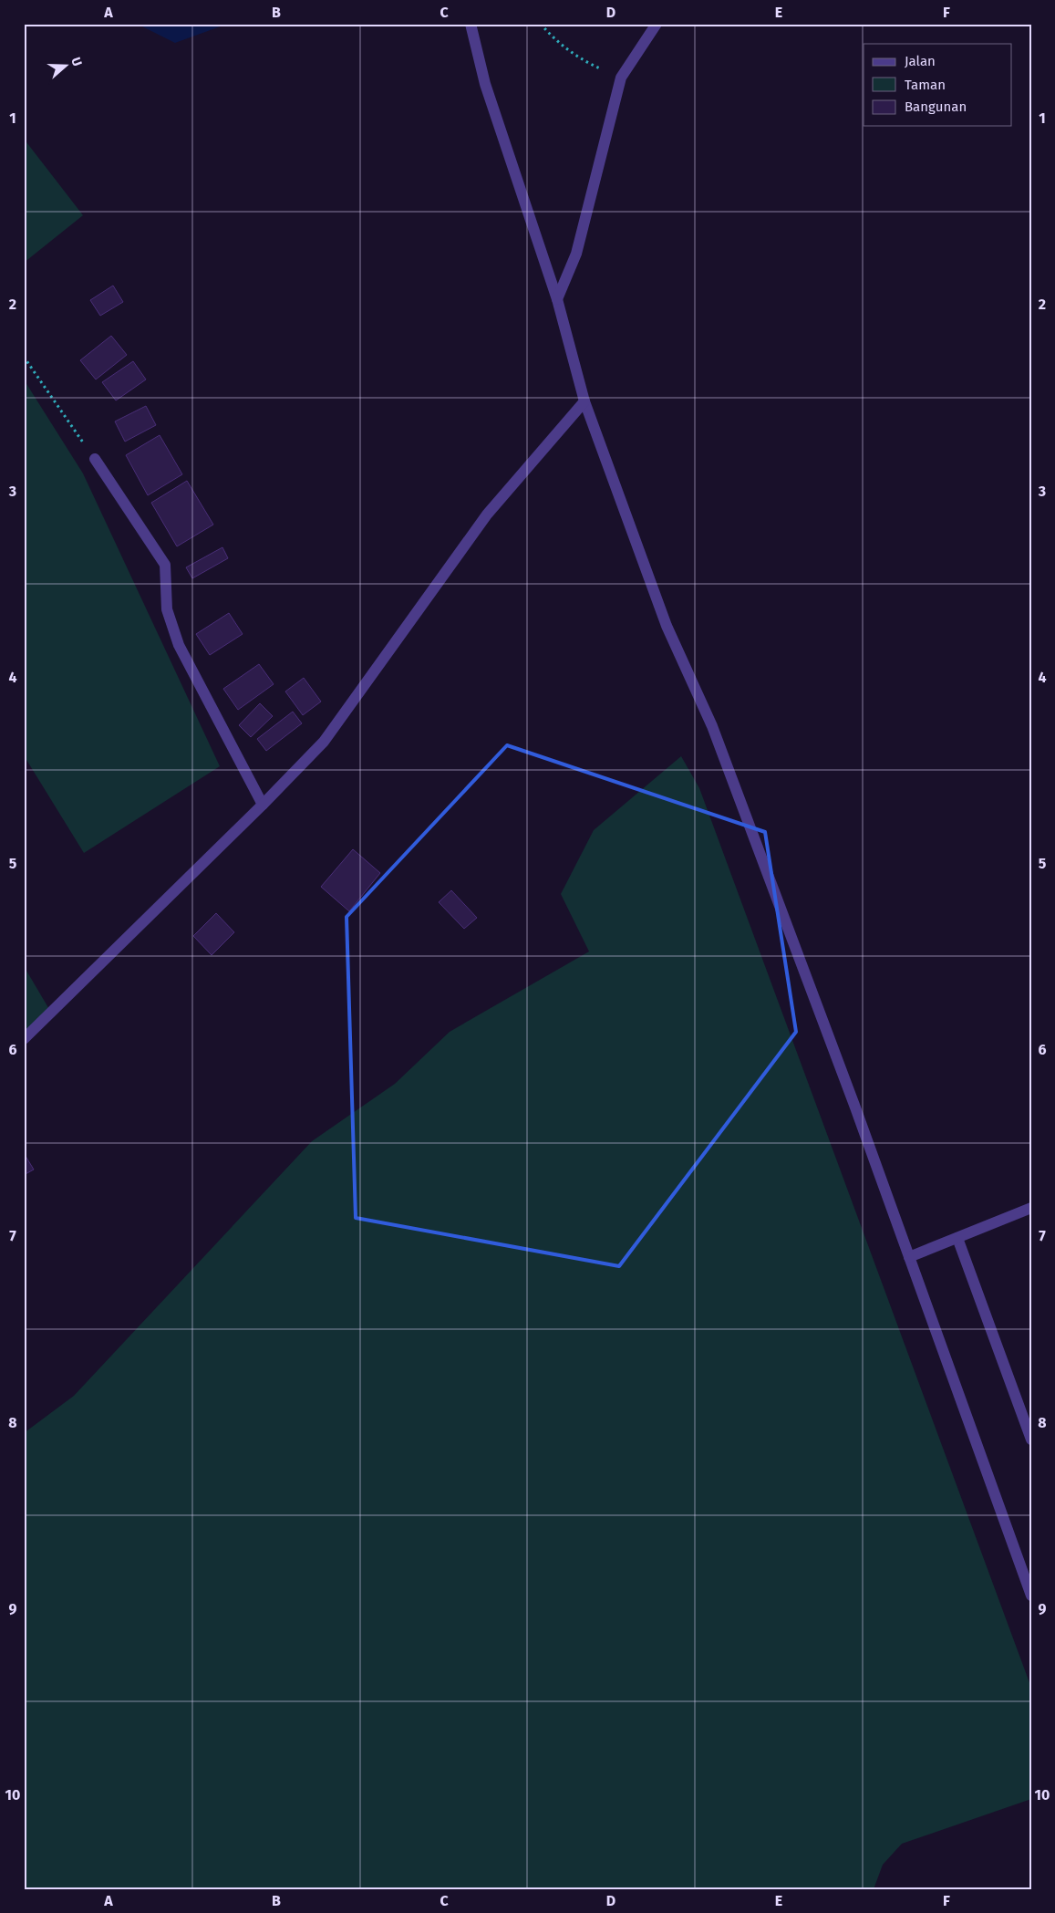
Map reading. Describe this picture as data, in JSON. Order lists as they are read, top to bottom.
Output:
{
  "legend": ["Jalan", "Taman", "Bangunan"],
  "north": "right",
  "grid": {
    "columns": [
      "A",
      "B",
      "C",
      "D",
      "E",
      "F"
    ],
    "rows": [
      "1",
      "2",
      "3",
      "4",
      "5",
      "6",
      "7",
      "8",
      "9",
      "10"
    ]
  }
}
